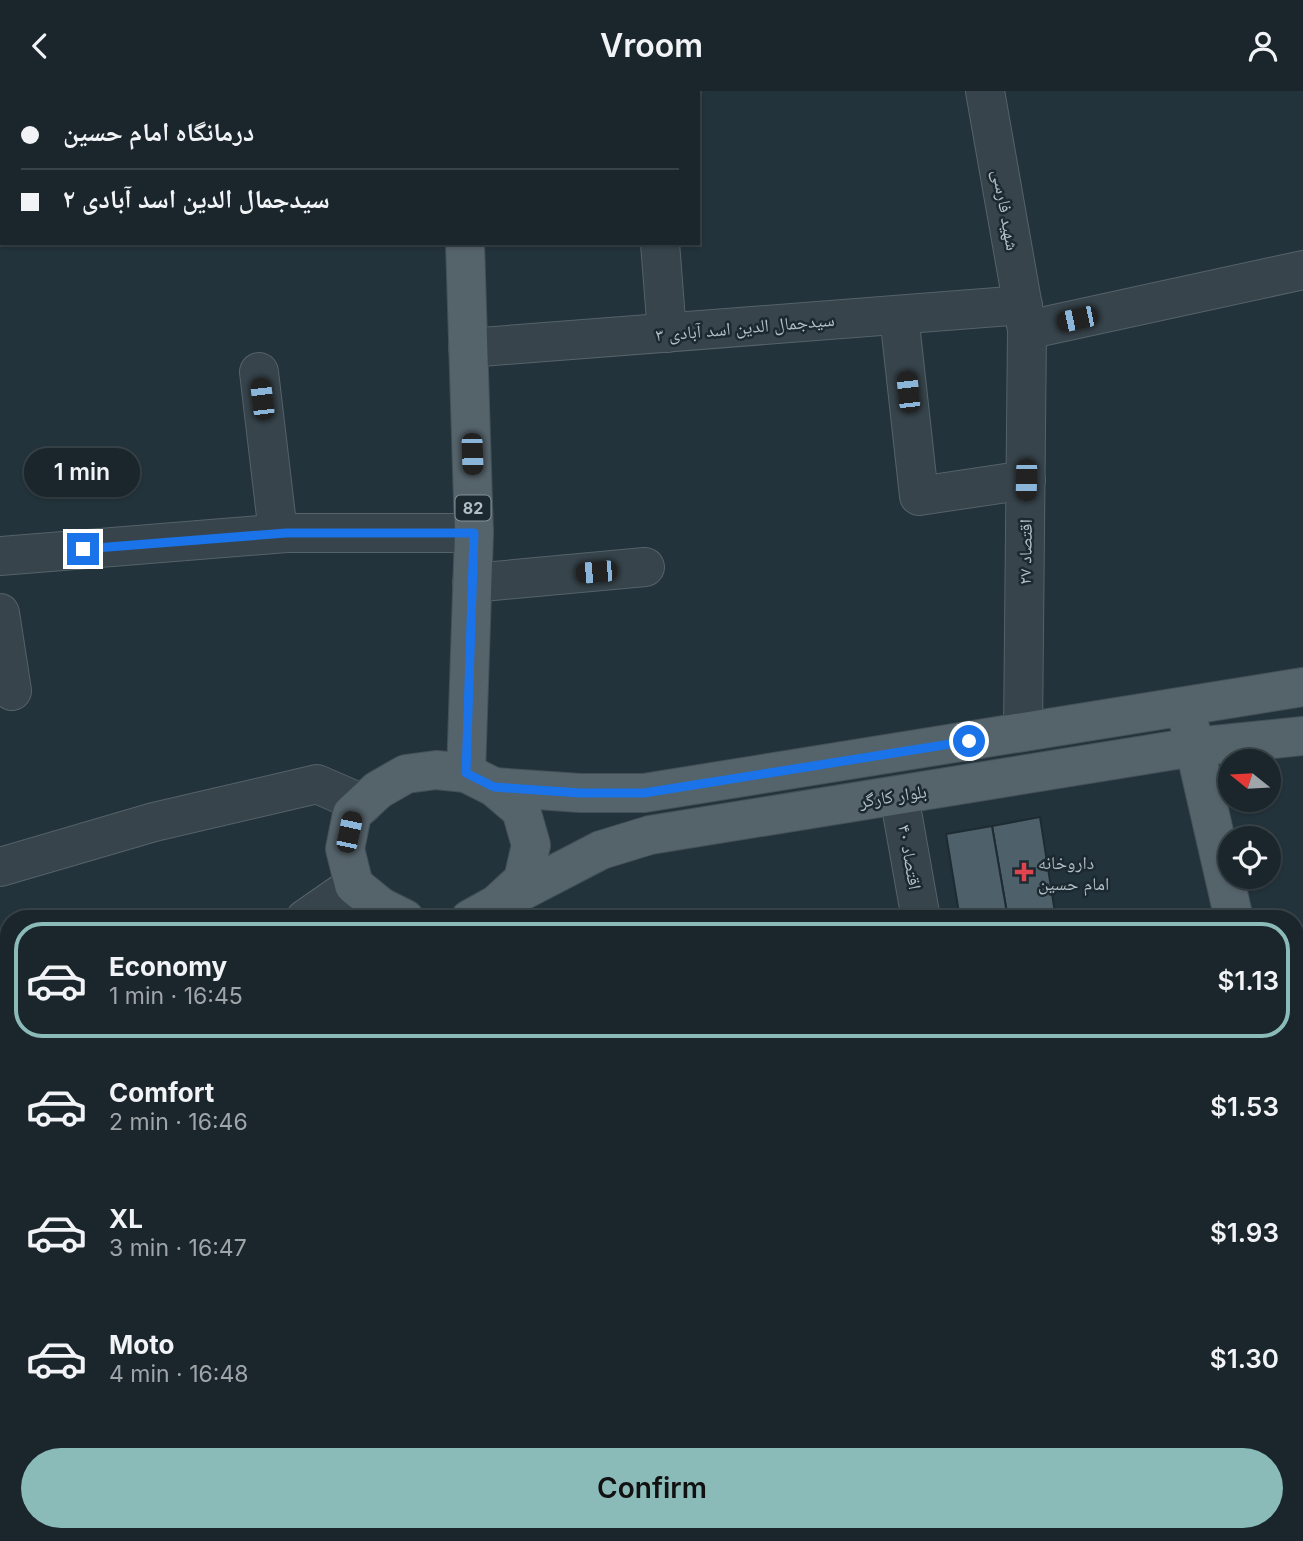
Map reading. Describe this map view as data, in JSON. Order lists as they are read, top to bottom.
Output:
{
  "streets": {
    "main road": ["82", "بلوار کارگر"],
    "street": [
      "شهید فارسی",
      "سیدجمال الدین اسد آبادی ۳",
      "اقتصاد ۲۷",
      "اقتصاد ۴۰"
    ]
  },
  "crossings": [
    ["شهید فارسی", "سیدجمال الدین اسد آبادی ۳"],
    ["شهید فارسی", "اقتصاد ۲۷"],
    ["سیدجمال الدین اسد آبادی ۳", "82"],
    ["سیدجمال الدین اسد آبادی ۳", "اقتصاد ۲۷"],
    ["بلوار کارگر", "اقتصاد ۴۰"]
  ],
  "places": {
    "health": ["داروخانه امام حسین"]
  },
  "north": "left",
  "page": {
    "header": "Vroom",
    "banner": ["درمانگاه امام حسین", "سیدجمال الدین اسد آبادی ۲"],
    "bubble": "1 min",
    "list": [
      {
        "name": "Economy",
        "note": "1 min · 16:45",
        "value": "$1.13"
      },
      {
        "name": "Comfort",
        "note": "2 min · 16:46",
        "value": "$1.53"
      },
      {
        "name": "XL",
        "note": "3 min · 16:47",
        "value": "$1.93"
      },
      {
        "name": "Moto",
        "note": "4 min · 16:48",
        "value": "$1.30"
      }
    ],
    "buttons": "Confirm"
  }
}
